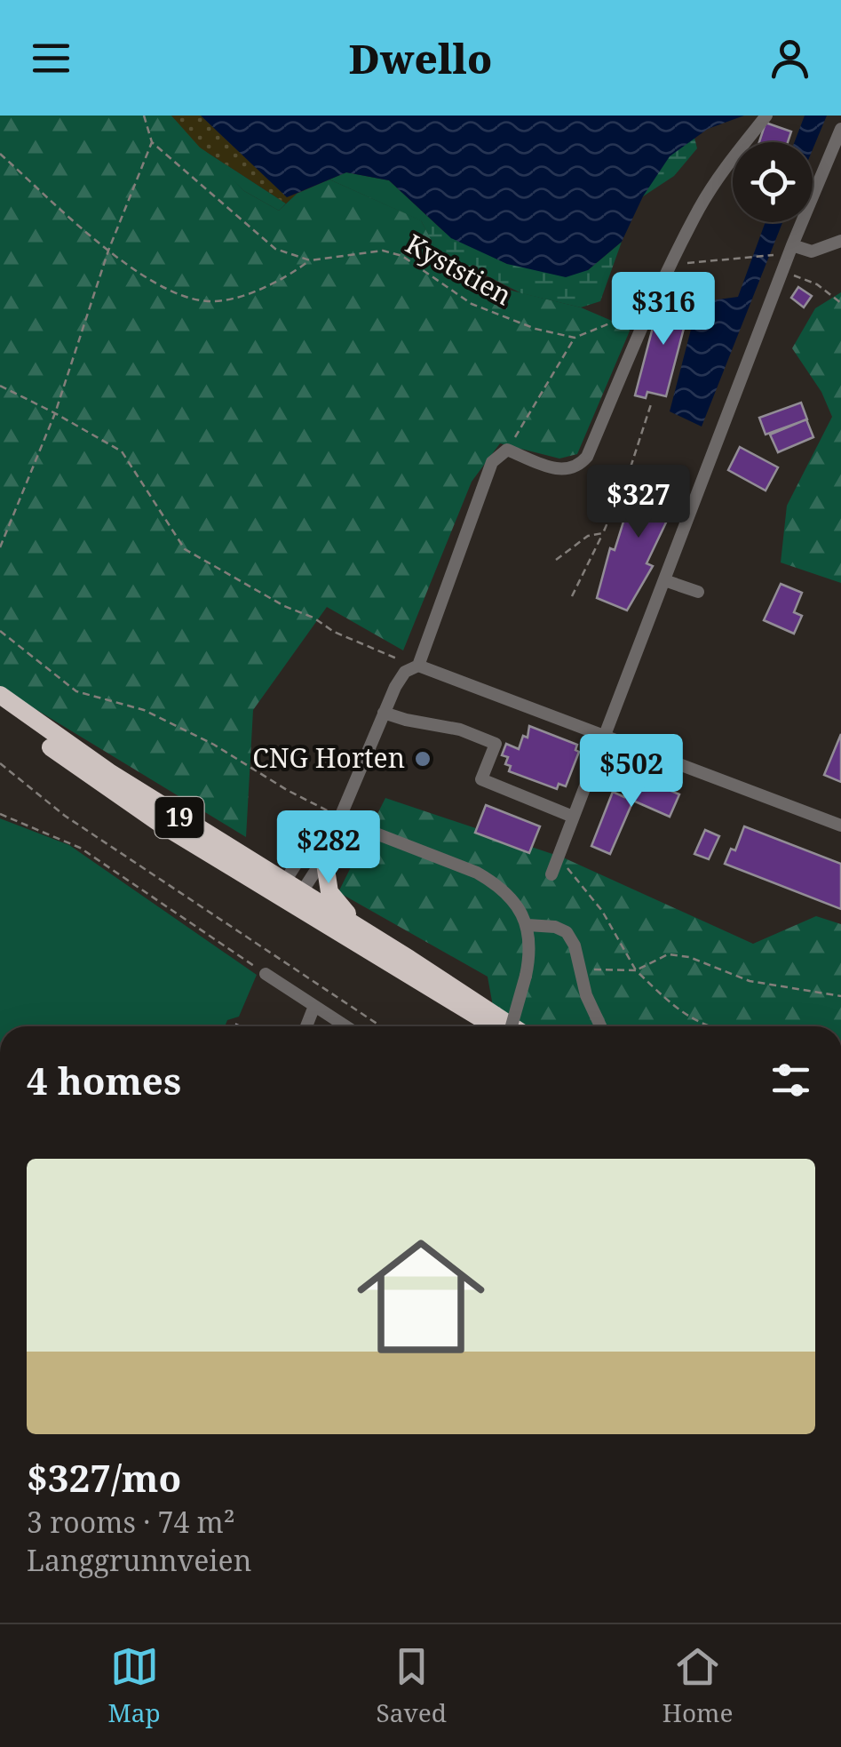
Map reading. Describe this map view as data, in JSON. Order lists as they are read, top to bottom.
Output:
{
  "streets": {
    "highway": ["19"],
    "path": ["Kyststien"]
  },
  "places": ["CNG Horten"],
  "page": {
    "header": "Dwello",
    "price": [
      "$316",
      "$327",
      "$502",
      "$282"
    ],
    "heading": "4 homes",
    "list": [
      {
        "name": "$327/mo",
        "note": "3 rooms · 74 m² · Langgrunnveien"
      }
    ],
    "tabs": ["Map", "Saved", "Home"]
  }
}
